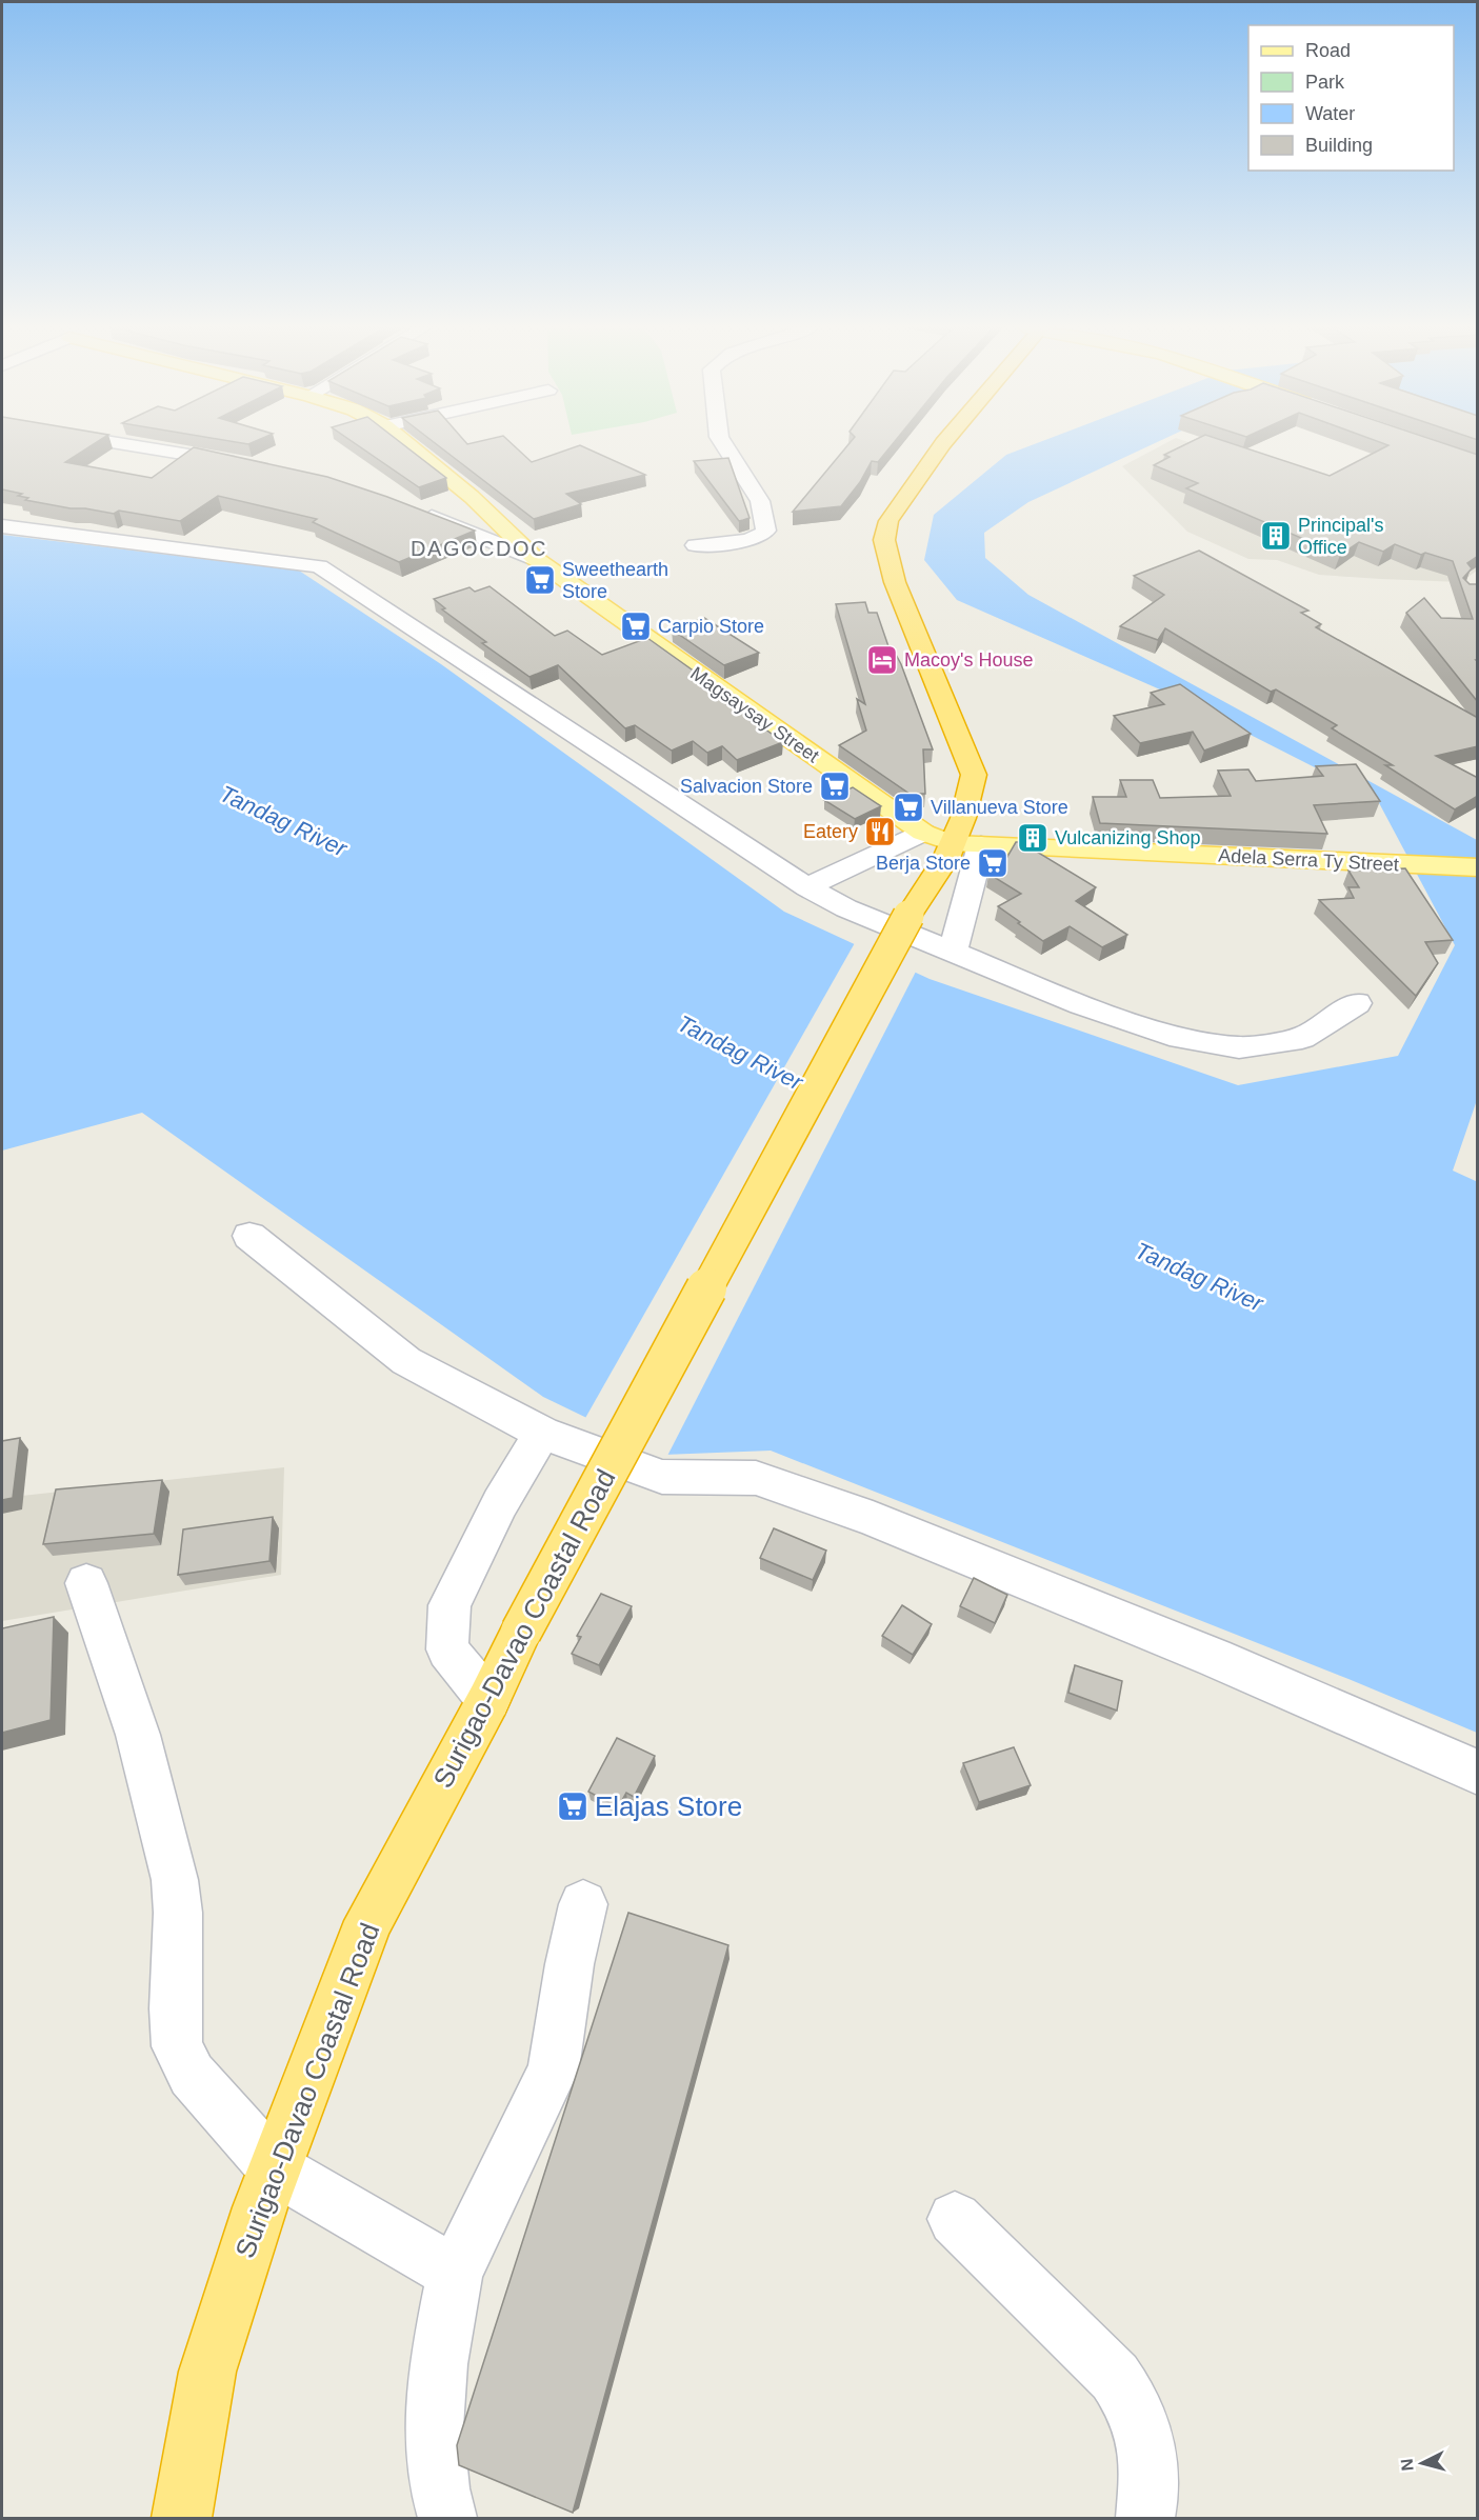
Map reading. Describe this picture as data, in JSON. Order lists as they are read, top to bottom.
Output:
{
  "streets": {
    "highway": ["Surigao-Davao Coastal Road"],
    "main road": ["Magsaysay Street", "Adela Serra Ty Street"]
  },
  "crossings": [
    ["Magsaysay Street", "Adela Serra Ty Street"],
    ["Magsaysay Street", "Surigao-Davao Coastal Road"],
    ["Adela Serra Ty Street", "Surigao-Davao Coastal Road"]
  ],
  "districts": ["DAGOCDOC"],
  "water": ["Tandag River"],
  "places": {
    "building": ["Principal's Office", "Vulcanizing Shop"],
    "supermarket": [
      "Sweethearth Store",
      "Carpio Store",
      "Salvacion Store",
      "Villanueva Store",
      "Berja Store",
      "Elajas Store"
    ],
    "hotel": ["Macoy's House"],
    "restaurant": ["Eatery"]
  },
  "legend": [
    "Road",
    "Park",
    "Water",
    "Building"
  ],
  "north": "left"
}
